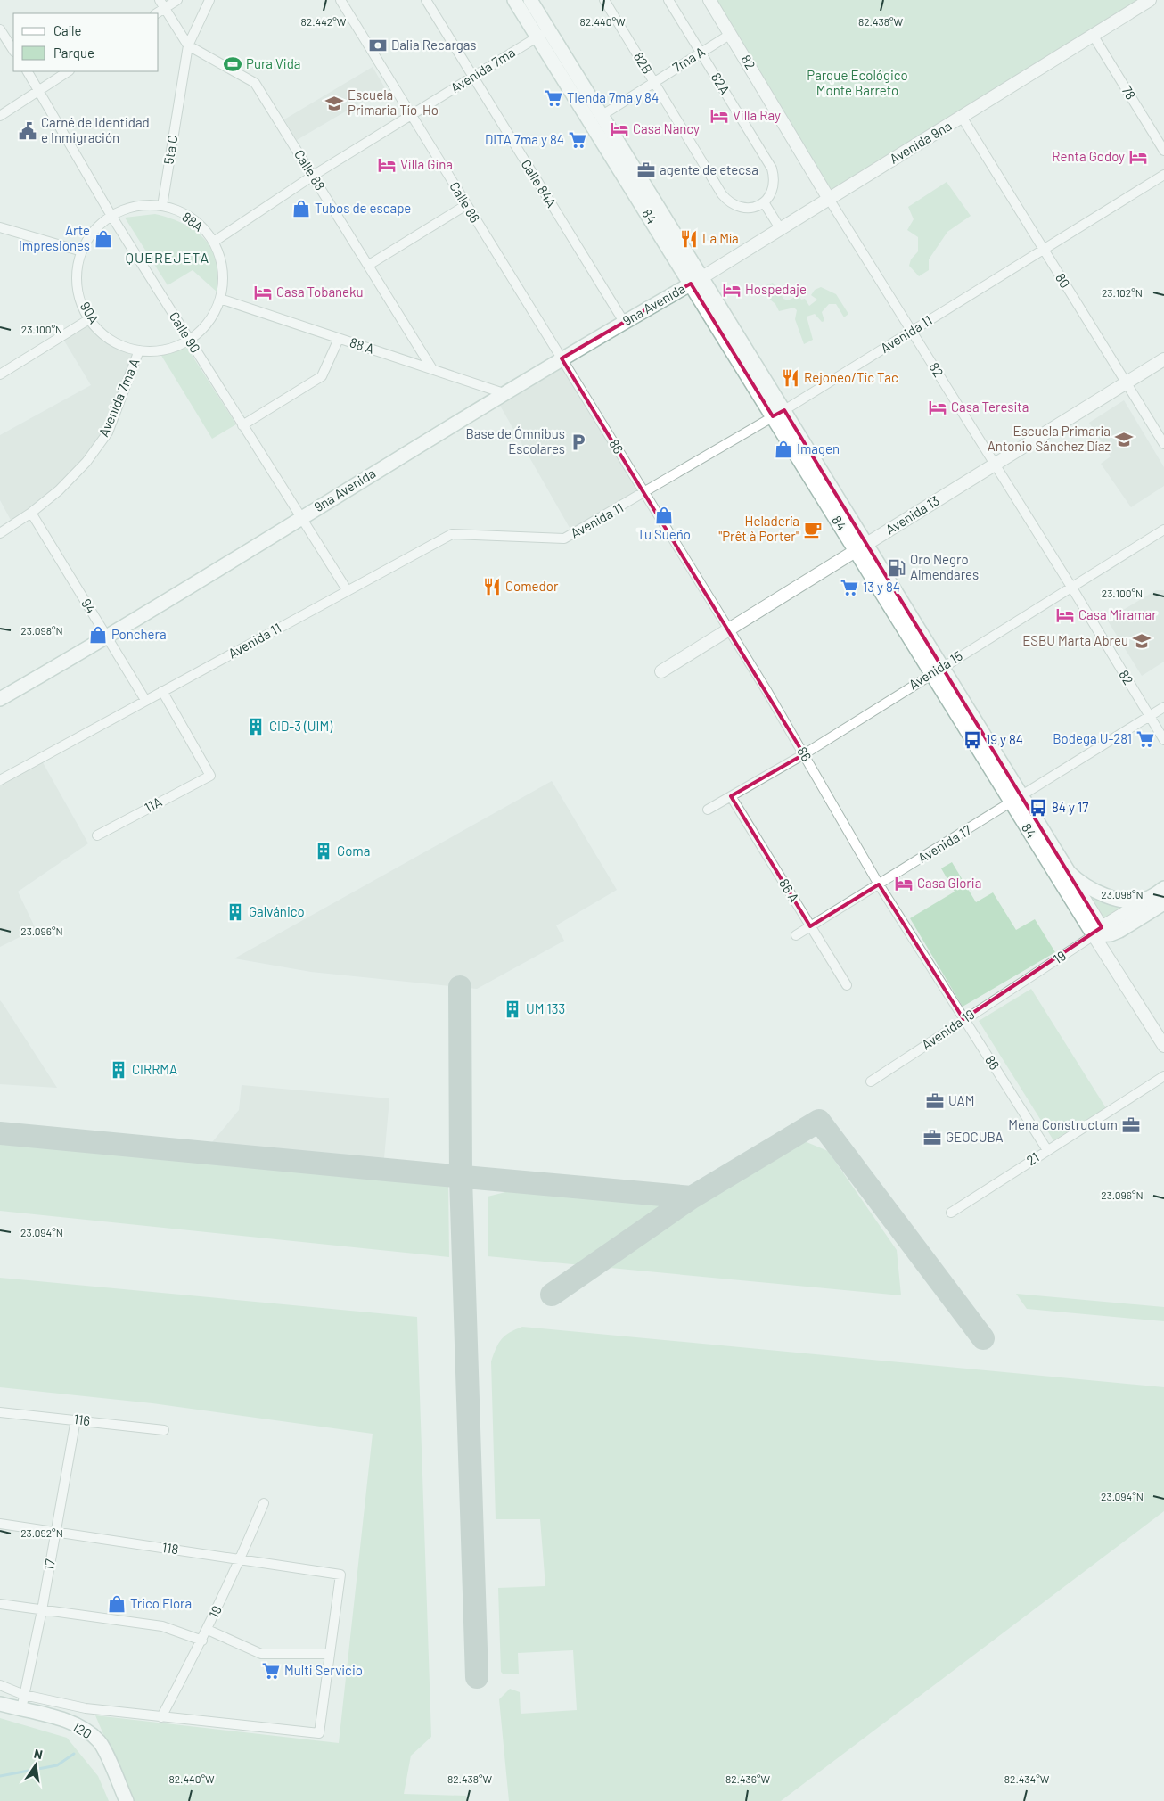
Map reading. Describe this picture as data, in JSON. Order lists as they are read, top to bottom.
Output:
{
  "streets": {
    "main road": ["84", "9na Avenida", "120"],
    "street": [
      "7ma A",
      "82",
      "82B",
      "Avenida 7ma",
      "82A",
      "78",
      "Avenida 9na",
      "5ta C",
      "Calle 88",
      "Calle 84A",
      "Calle 86",
      "88A",
      "80",
      "90A",
      "Calle 90",
      "Avenida 11",
      "88 A",
      "Avenida 7ma A",
      "86",
      "Avenida 13",
      "94",
      "Avenida 15",
      "11A",
      "Avenida 17",
      "86 A",
      "19",
      "Avenida 19",
      "21",
      "116",
      "118",
      "17"
    ]
  },
  "crossings": [
    ["7ma A", "82"],
    ["7ma A", "82B"],
    ["7ma A", "82A"],
    ["7ma A", "84"],
    ["82", "Avenida 9na"],
    ["82", "Avenida 11"],
    ["82", "Avenida 13"],
    ["82", "Avenida 15"],
    ["82", "Avenida 17"],
    ["82B", "82A"],
    ["Avenida 7ma", "Calle 88"],
    ["Avenida 7ma", "Calle 84A"],
    ["Avenida 7ma", "Calle 86"],
    ["Avenida 7ma", "84"],
    ["Avenida 7ma", "88A"],
    ["78", "Avenida 9na"],
    ["Avenida 9na", "84"],
    ["Avenida 9na", "80"],
    ["Avenida 9na", "9na Avenida"],
    ["5ta C", "Calle 88"],
    ["5ta C", "88A"],
    ["Calle 88", "88 A"],
    ["Calle 84A", "9na Avenida"],
    ["Calle 86", "9na Avenida"],
    ["Calle 86", "86"],
    ["84", "9na Avenida"],
    ["84", "Avenida 11"],
    ["84", "Avenida 13"],
    ["84", "Avenida 15"],
    ["84", "Avenida 17"],
    ["84", "19"],
    ["88A", "88 A"],
    ["80", "Avenida 11"],
    ["80", "Avenida 13"],
    ["9na Avenida", "Calle 90"],
    ["9na Avenida", "88 A"],
    ["9na Avenida", "86"],
    ["9na Avenida", "94"],
    ["90A", "Avenida 7ma A"],
    ["Calle 90", "Avenida 11"],
    ["Avenida 11", "86"],
    ["Avenida 11", "94"],
    ["Avenida 11", "11A"],
    ["Avenida 7ma A", "94"],
    ["86", "Avenida 13"],
    ["86", "Avenida 15"],
    ["86", "Avenida 17"],
    ["86", "Avenida 19"],
    ["86", "21"],
    ["Avenida 15", "86 A"],
    ["Avenida 17", "86 A"],
    ["19", "Avenida 19"],
    ["19", "118"],
    ["19", "120"],
    ["116", "17"],
    ["118", "17"],
    ["118", "120"],
    ["17", "120"]
  ],
  "districts": ["QUEREJETA"],
  "parks": ["Parque Ecológico Monte Barreto"],
  "places": {
    "bank": ["Dalia Recargas"],
    "sports": ["Pura Vida"],
    "supermarket": [
      "Tienda 7ma y 84",
      "DITA 7ma y 84",
      "13 y 84",
      "Bodega U-281",
      "Multi Servicio"
    ],
    "school or university": ["Escuela Primaria Tío-Ho", "Escuela Primaria Antonio Sánchez Díaz", "ESBU Marta Abreu"],
    "hotel": [
      "Villa Ray",
      "Casa Nancy",
      "Renta Godoy",
      "Villa Gina",
      "Hospedaje",
      "Casa Tobaneku",
      "Casa Teresita",
      "Casa Miramar",
      "Casa Gloria"
    ],
    "public building": ["Carné de Identidad e Inmigración"],
    "office": [
      "agente de etecsa",
      "UAM",
      "Mena Constructum",
      "GEOCUBA"
    ],
    "shop": [
      "Tubos de escape",
      "Arte Impresiones",
      "Imagen",
      "Tu Sueño",
      "Ponchera",
      "Trico Flora"
    ],
    "restaurant": ["La Mía", "Rejoneo/Tic Tac", "Comedor"],
    "parking": ["Base de Ómnibus Escolares"],
    "cafe": ["Heladería \"Prêt à Porter\""],
    "fuel station": ["Oro Negro Almendares"],
    "building": [
      "CID-3 (UIM)",
      "Goma",
      "Galvánico",
      "UM 133",
      "CIRRMA"
    ],
    "bus stop": ["19 y 84", "84 y 17"]
  },
  "legend": ["Calle", "Parque"],
  "north": "top",
  "coordinates": [
    "82.442°W",
    "82.440°W",
    "82.438°W",
    "23.102°N",
    "23.100°N",
    "23.098°N",
    "23.096°N",
    "23.094°N",
    "23.092°N",
    "82.436°W",
    "82.434°W"
  ]
}
